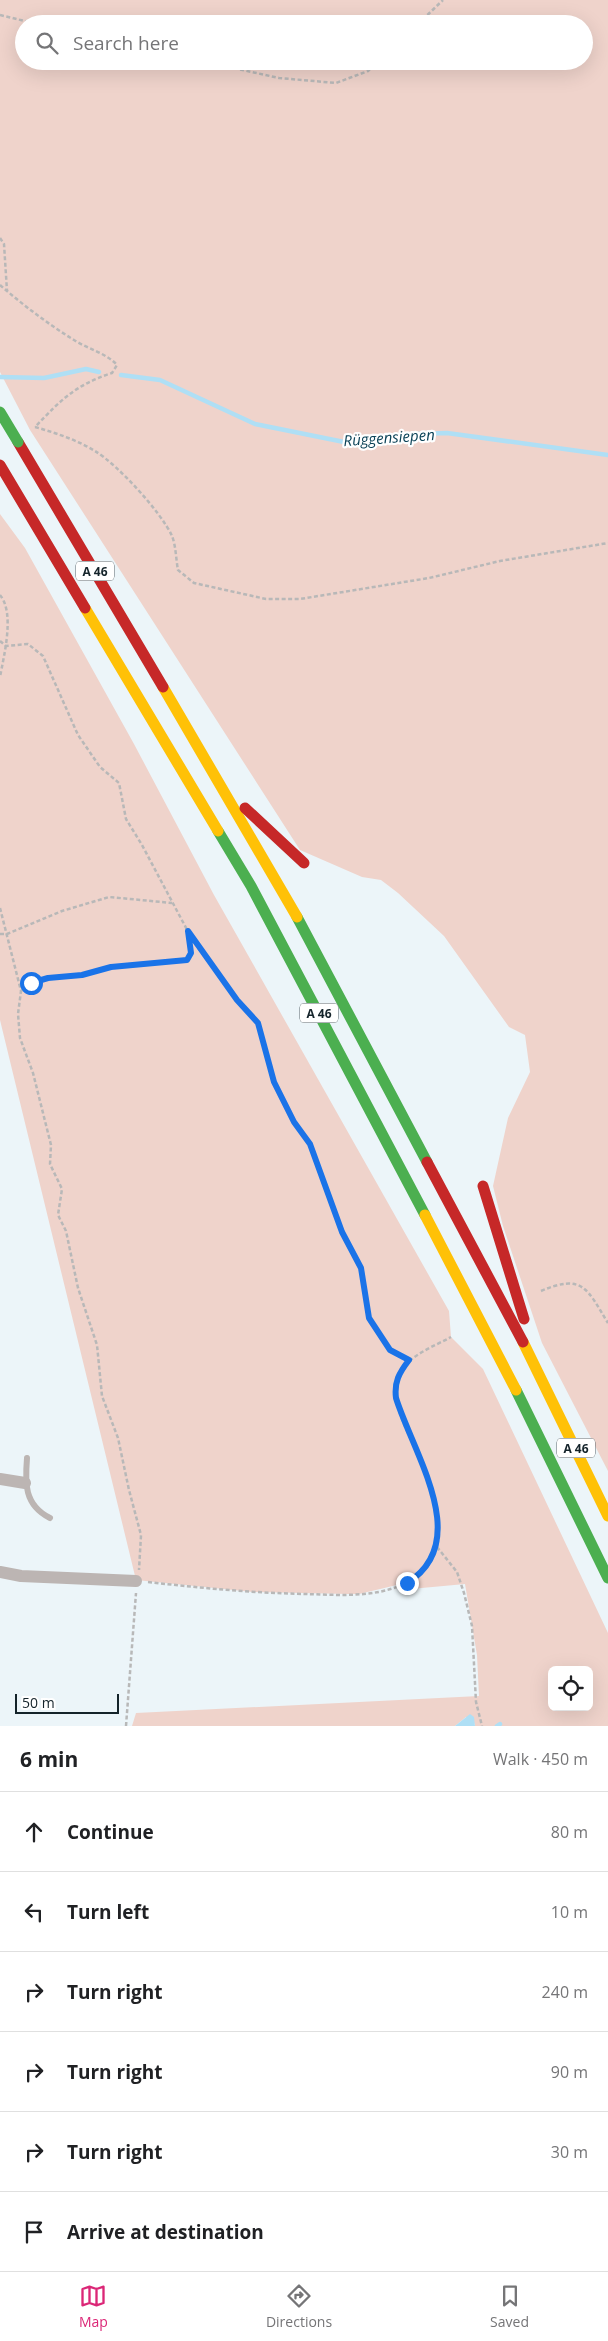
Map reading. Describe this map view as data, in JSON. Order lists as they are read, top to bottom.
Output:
{
  "streets": {
    "highway": ["A 46"]
  },
  "water": ["Rüggensiepen"],
  "scale_bar": "50 m",
  "page": {
    "search": "Search here",
    "scale": "50 m",
    "heading": ["6 min", "Walk · 450 m"],
    "list": [
      ["Continue", "80 m"],
      ["Turn left", "10 m"],
      ["Turn right", "240 m"],
      ["Turn right", "90 m"],
      ["Turn right", "30 m"],
      "Arrive at destination"
    ],
    "nav": ["Map", "Directions", "Saved"]
  }
}
